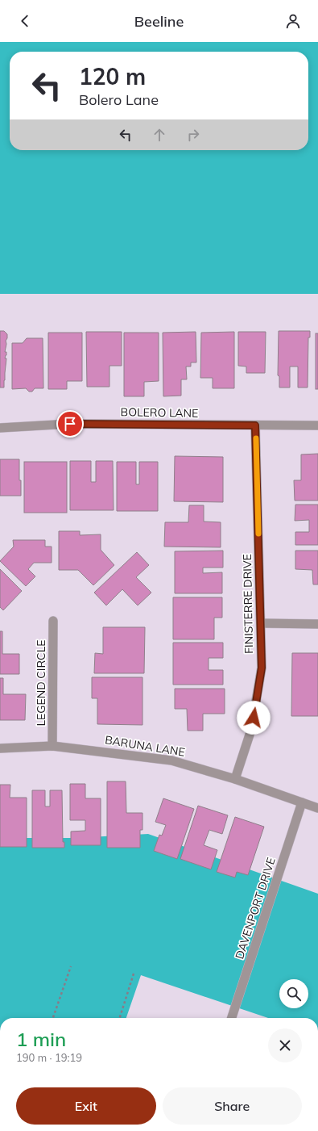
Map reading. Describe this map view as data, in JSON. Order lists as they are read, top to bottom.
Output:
{
  "streets": {
    "street": [
      "BOLERO LANE",
      "FINISTERRE DRIVE",
      "LEGEND CIRCLE",
      "BARUNA LANE",
      "DAVENPORT DRIVE"
    ]
  },
  "crossings": [
    ["BOLERO LANE", "FINISTERRE DRIVE"],
    ["FINISTERRE DRIVE", "BARUNA LANE"],
    ["LEGEND CIRCLE", "BARUNA LANE"],
    ["BARUNA LANE", "DAVENPORT DRIVE"]
  ],
  "page": {
    "header": "Beeline",
    "turn": ["120 m", "Bolero Lane"],
    "heading": ["1 min", "190 m · 19:19"],
    "buttons": ["Exit", "Share"]
  }
}
